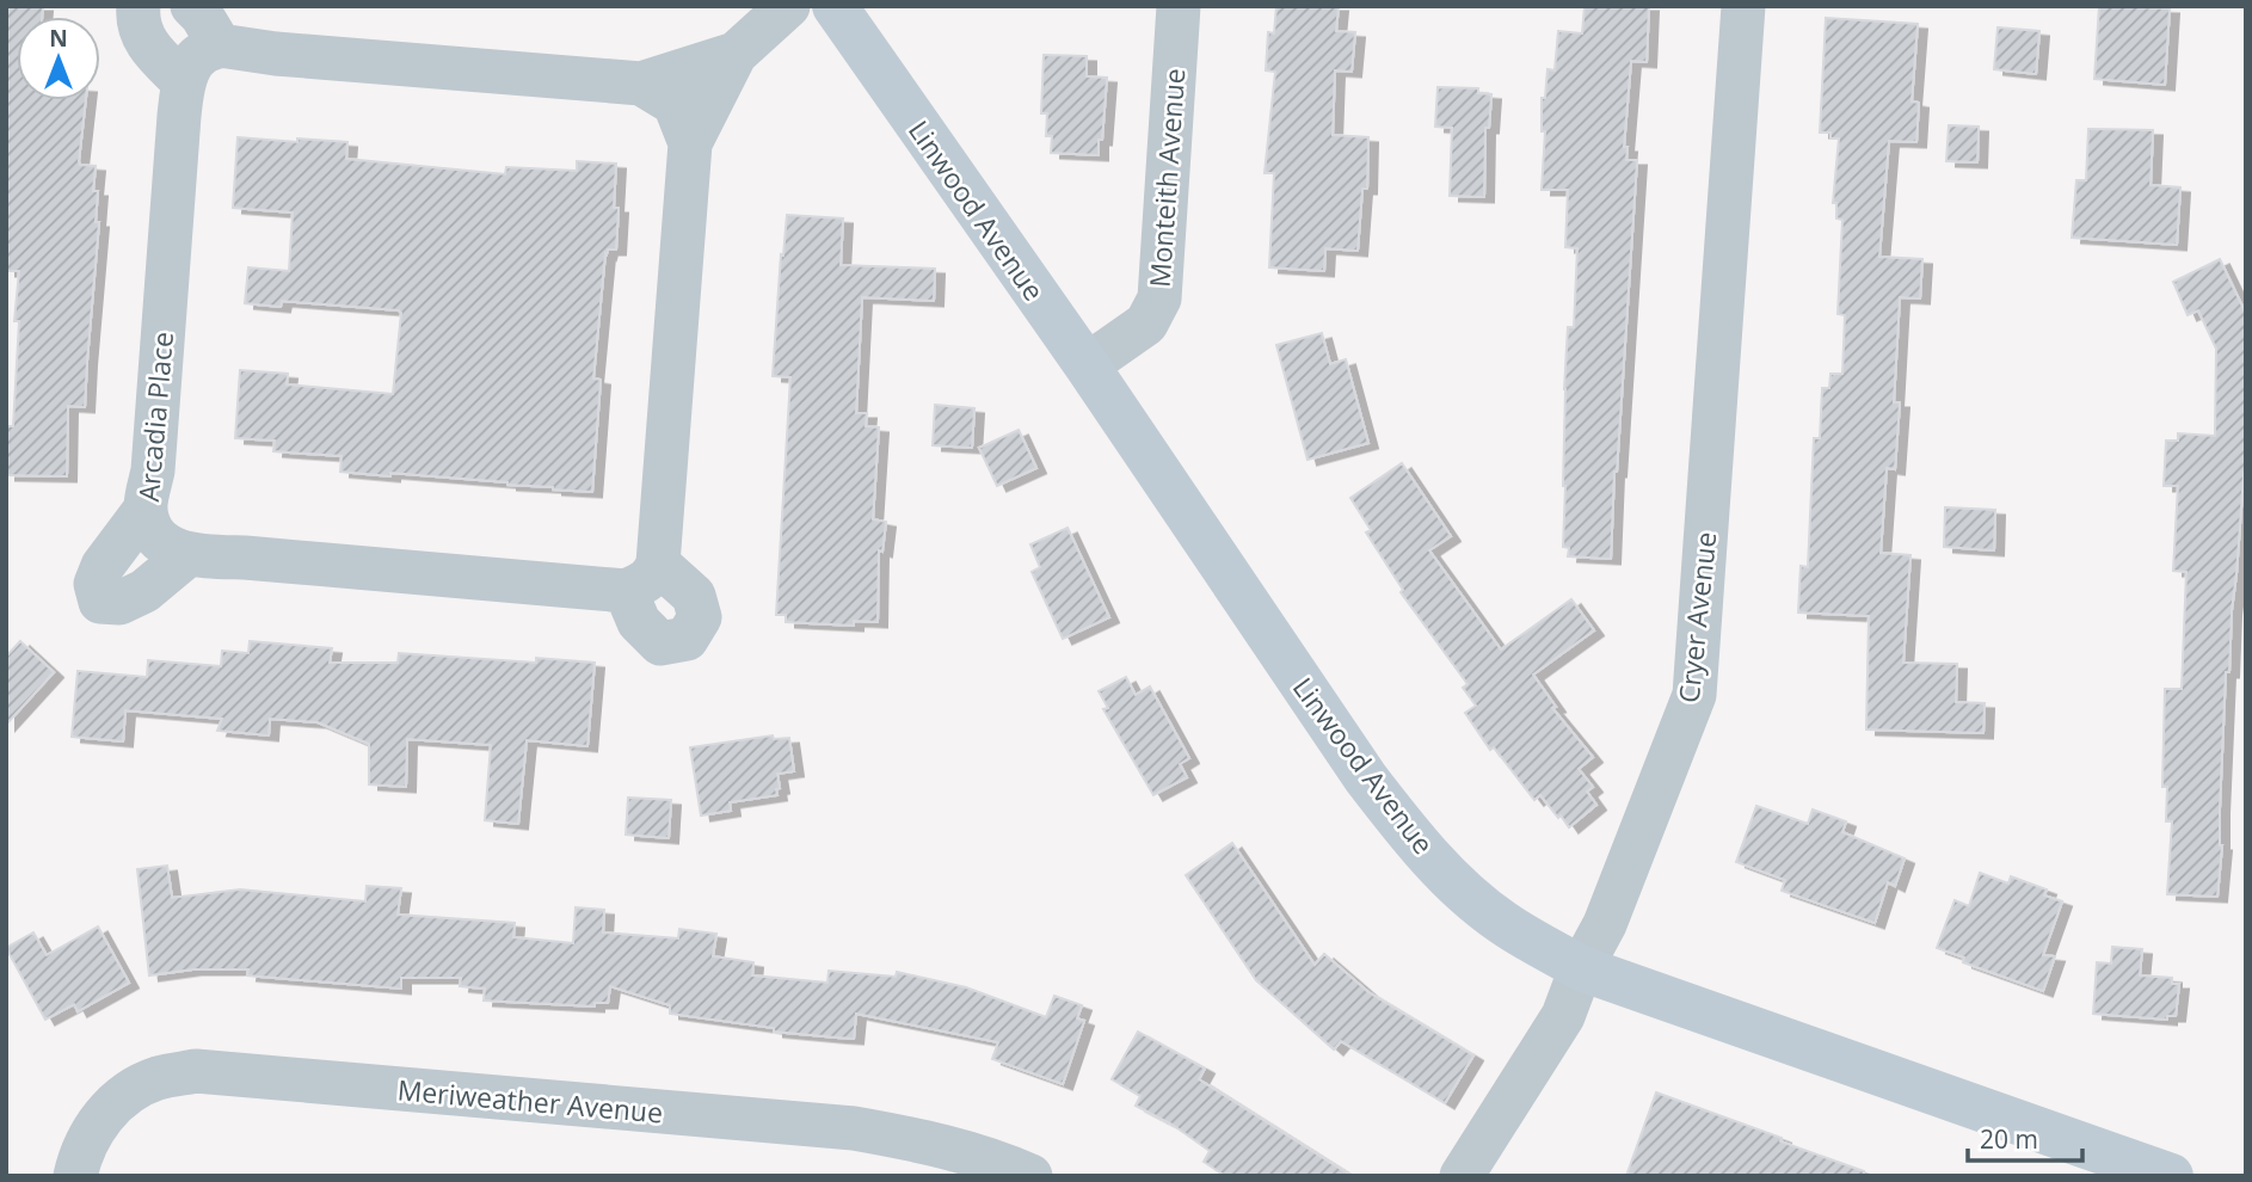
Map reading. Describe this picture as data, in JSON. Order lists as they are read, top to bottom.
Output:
{
  "streets": {
    "main road": ["Linwood Avenue"],
    "street": [
      "Monteith Avenue",
      "Arcadia Place",
      "Cryer Avenue",
      "Meriweather Avenue"
    ]
  },
  "crossings": [
    ["Monteith Avenue", "Linwood Avenue"],
    ["Linwood Avenue", "Cryer Avenue"]
  ],
  "scale_bar": "20 m",
  "north": "top"
}
